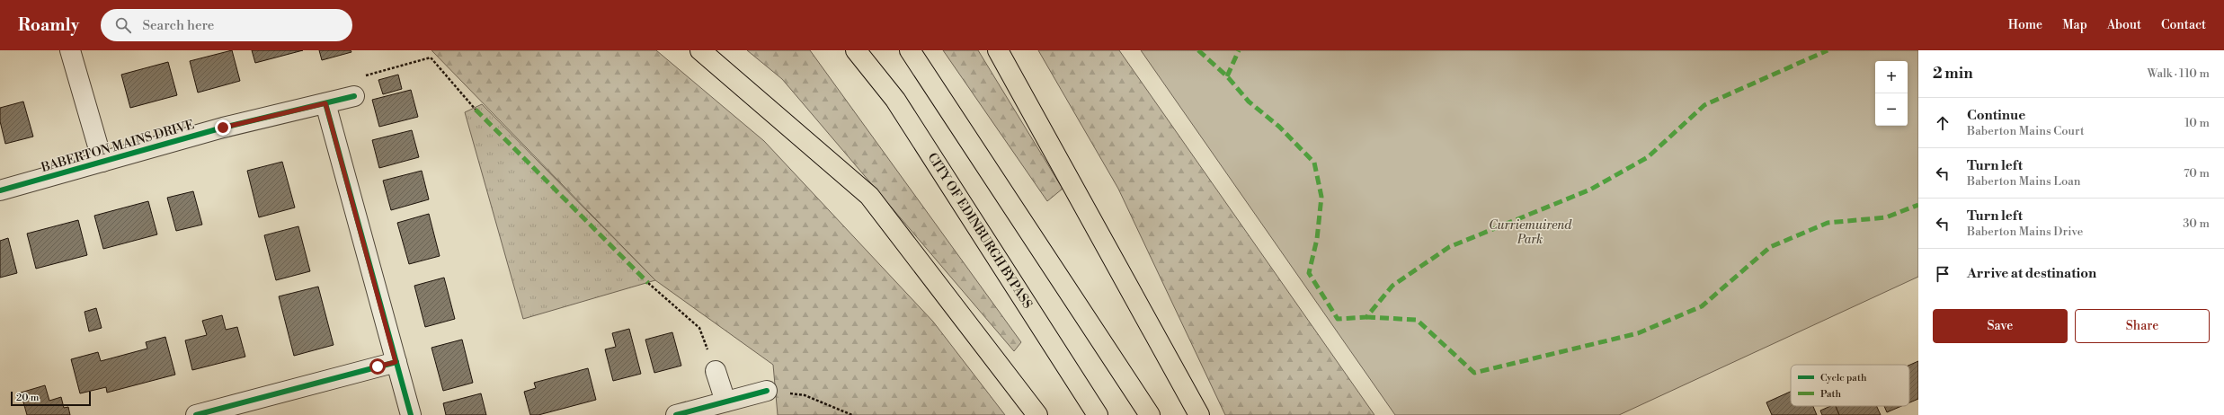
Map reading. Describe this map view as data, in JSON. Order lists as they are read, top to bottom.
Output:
{
  "streets": {
    "highway": ["CITY OF EDINBURGH BYPASS"],
    "street": ["BABERTON MAINS DRIVE"]
  },
  "parks": ["Curriemuirend Park"],
  "legend": ["Cycle path", "Path"],
  "scale_bar": "20 m",
  "page": {
    "header": "Roamly",
    "search": "Search here",
    "nav": [
      "Home",
      "Map",
      "About",
      "Contact"
    ],
    "heading": ["2 min", "Walk · 110 m"],
    "map_buttons": ["+", "−"],
    "list": [
      ["Continue", "Baberton Mains Court", "10 m"],
      ["Turn left", "Baberton Mains Loan", "70 m"],
      ["Turn left", "Baberton Mains Drive", "30 m"],
      "Arrive at destination"
    ],
    "buttons": ["Save", "Share"],
    "scale": "20 m"
  }
}
